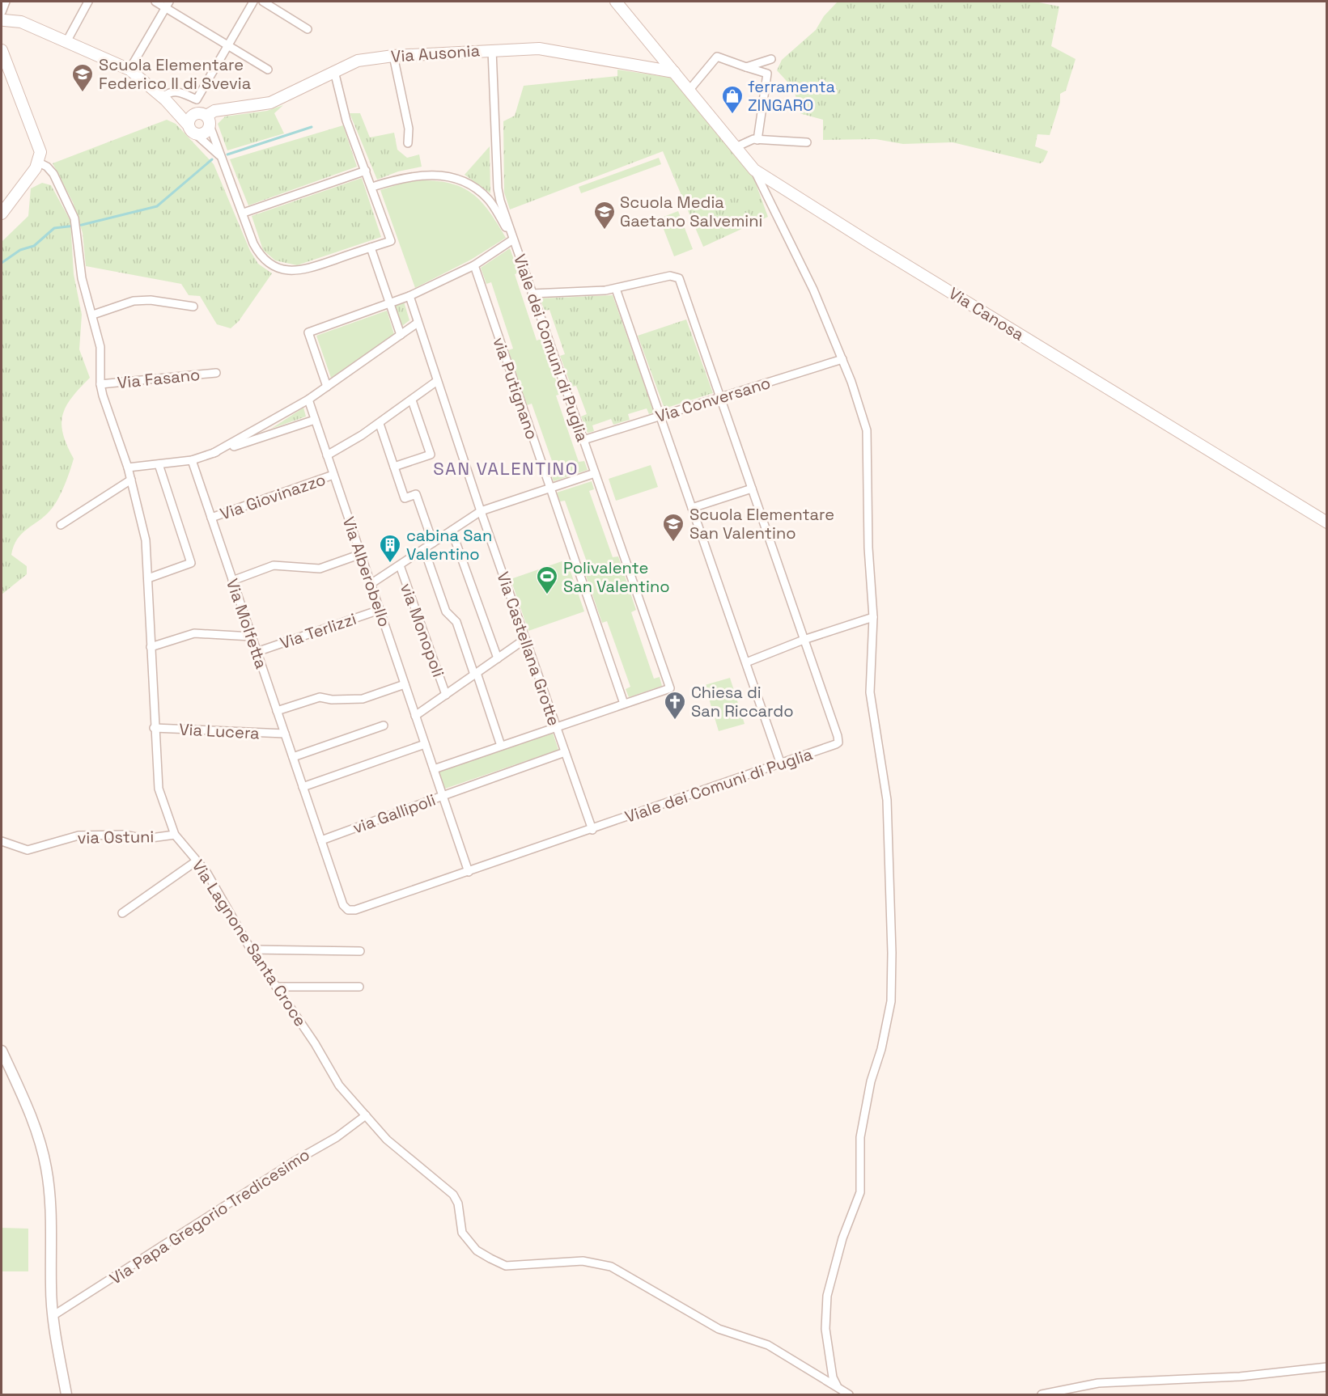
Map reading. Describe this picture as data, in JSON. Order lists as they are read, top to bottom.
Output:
{
  "streets": {
    "main road": ["Via Ausonia", "Via Canosa"],
    "street": [
      "Viale dei Comuni di Puglia",
      "Via Fasano",
      "via Putignano",
      "Via Conversano",
      "Via Giovinazzo",
      "Via Alberobello",
      "Via Molfetta",
      "via Monopoli",
      "Via Terlizzi",
      "Via Castellana Grotte",
      "Via Lucera",
      "via Gallipoli",
      "via Ostuni",
      "Via Lagnone Santa Croce",
      "Via Papa Gregorio Tredicesimo"
    ]
  },
  "crossings": [
    ["Via Ausonia", "Via Canosa"],
    ["Via Ausonia", "Viale dei Comuni di Puglia"],
    ["Viale dei Comuni di Puglia", "via Putignano"],
    ["Viale dei Comuni di Puglia", "Via Conversano"],
    ["Viale dei Comuni di Puglia", "Via Castellana Grotte"],
    ["Viale dei Comuni di Puglia", "via Gallipoli"],
    ["Via Fasano", "Via Lagnone Santa Croce"],
    ["Via Giovinazzo", "Via Alberobello"],
    ["Via Giovinazzo", "Via Molfetta"],
    ["Via Alberobello", "Via Terlizzi"],
    ["Via Alberobello", "via Gallipoli"],
    ["Via Molfetta", "Via Terlizzi"],
    ["Via Molfetta", "Via Lucera"],
    ["Via Lucera", "Via Lagnone Santa Croce"],
    ["via Ostuni", "Via Lagnone Santa Croce"],
    ["Via Lagnone Santa Croce", "Via Papa Gregorio Tredicesimo"]
  ],
  "districts": ["SAN VALENTINO"],
  "places": {
    "school or university": ["Scuola Elementare Federico II di Svevia", "Scuola Media Gaetano Salvemini", "Scuola Elementare San Valentino"],
    "shop": ["ferramenta ZINGARO"],
    "building": ["cabina San Valentino"],
    "sports": ["Polivalente San Valentino"],
    "church": ["Chiesa di San Riccardo"]
  }
}
